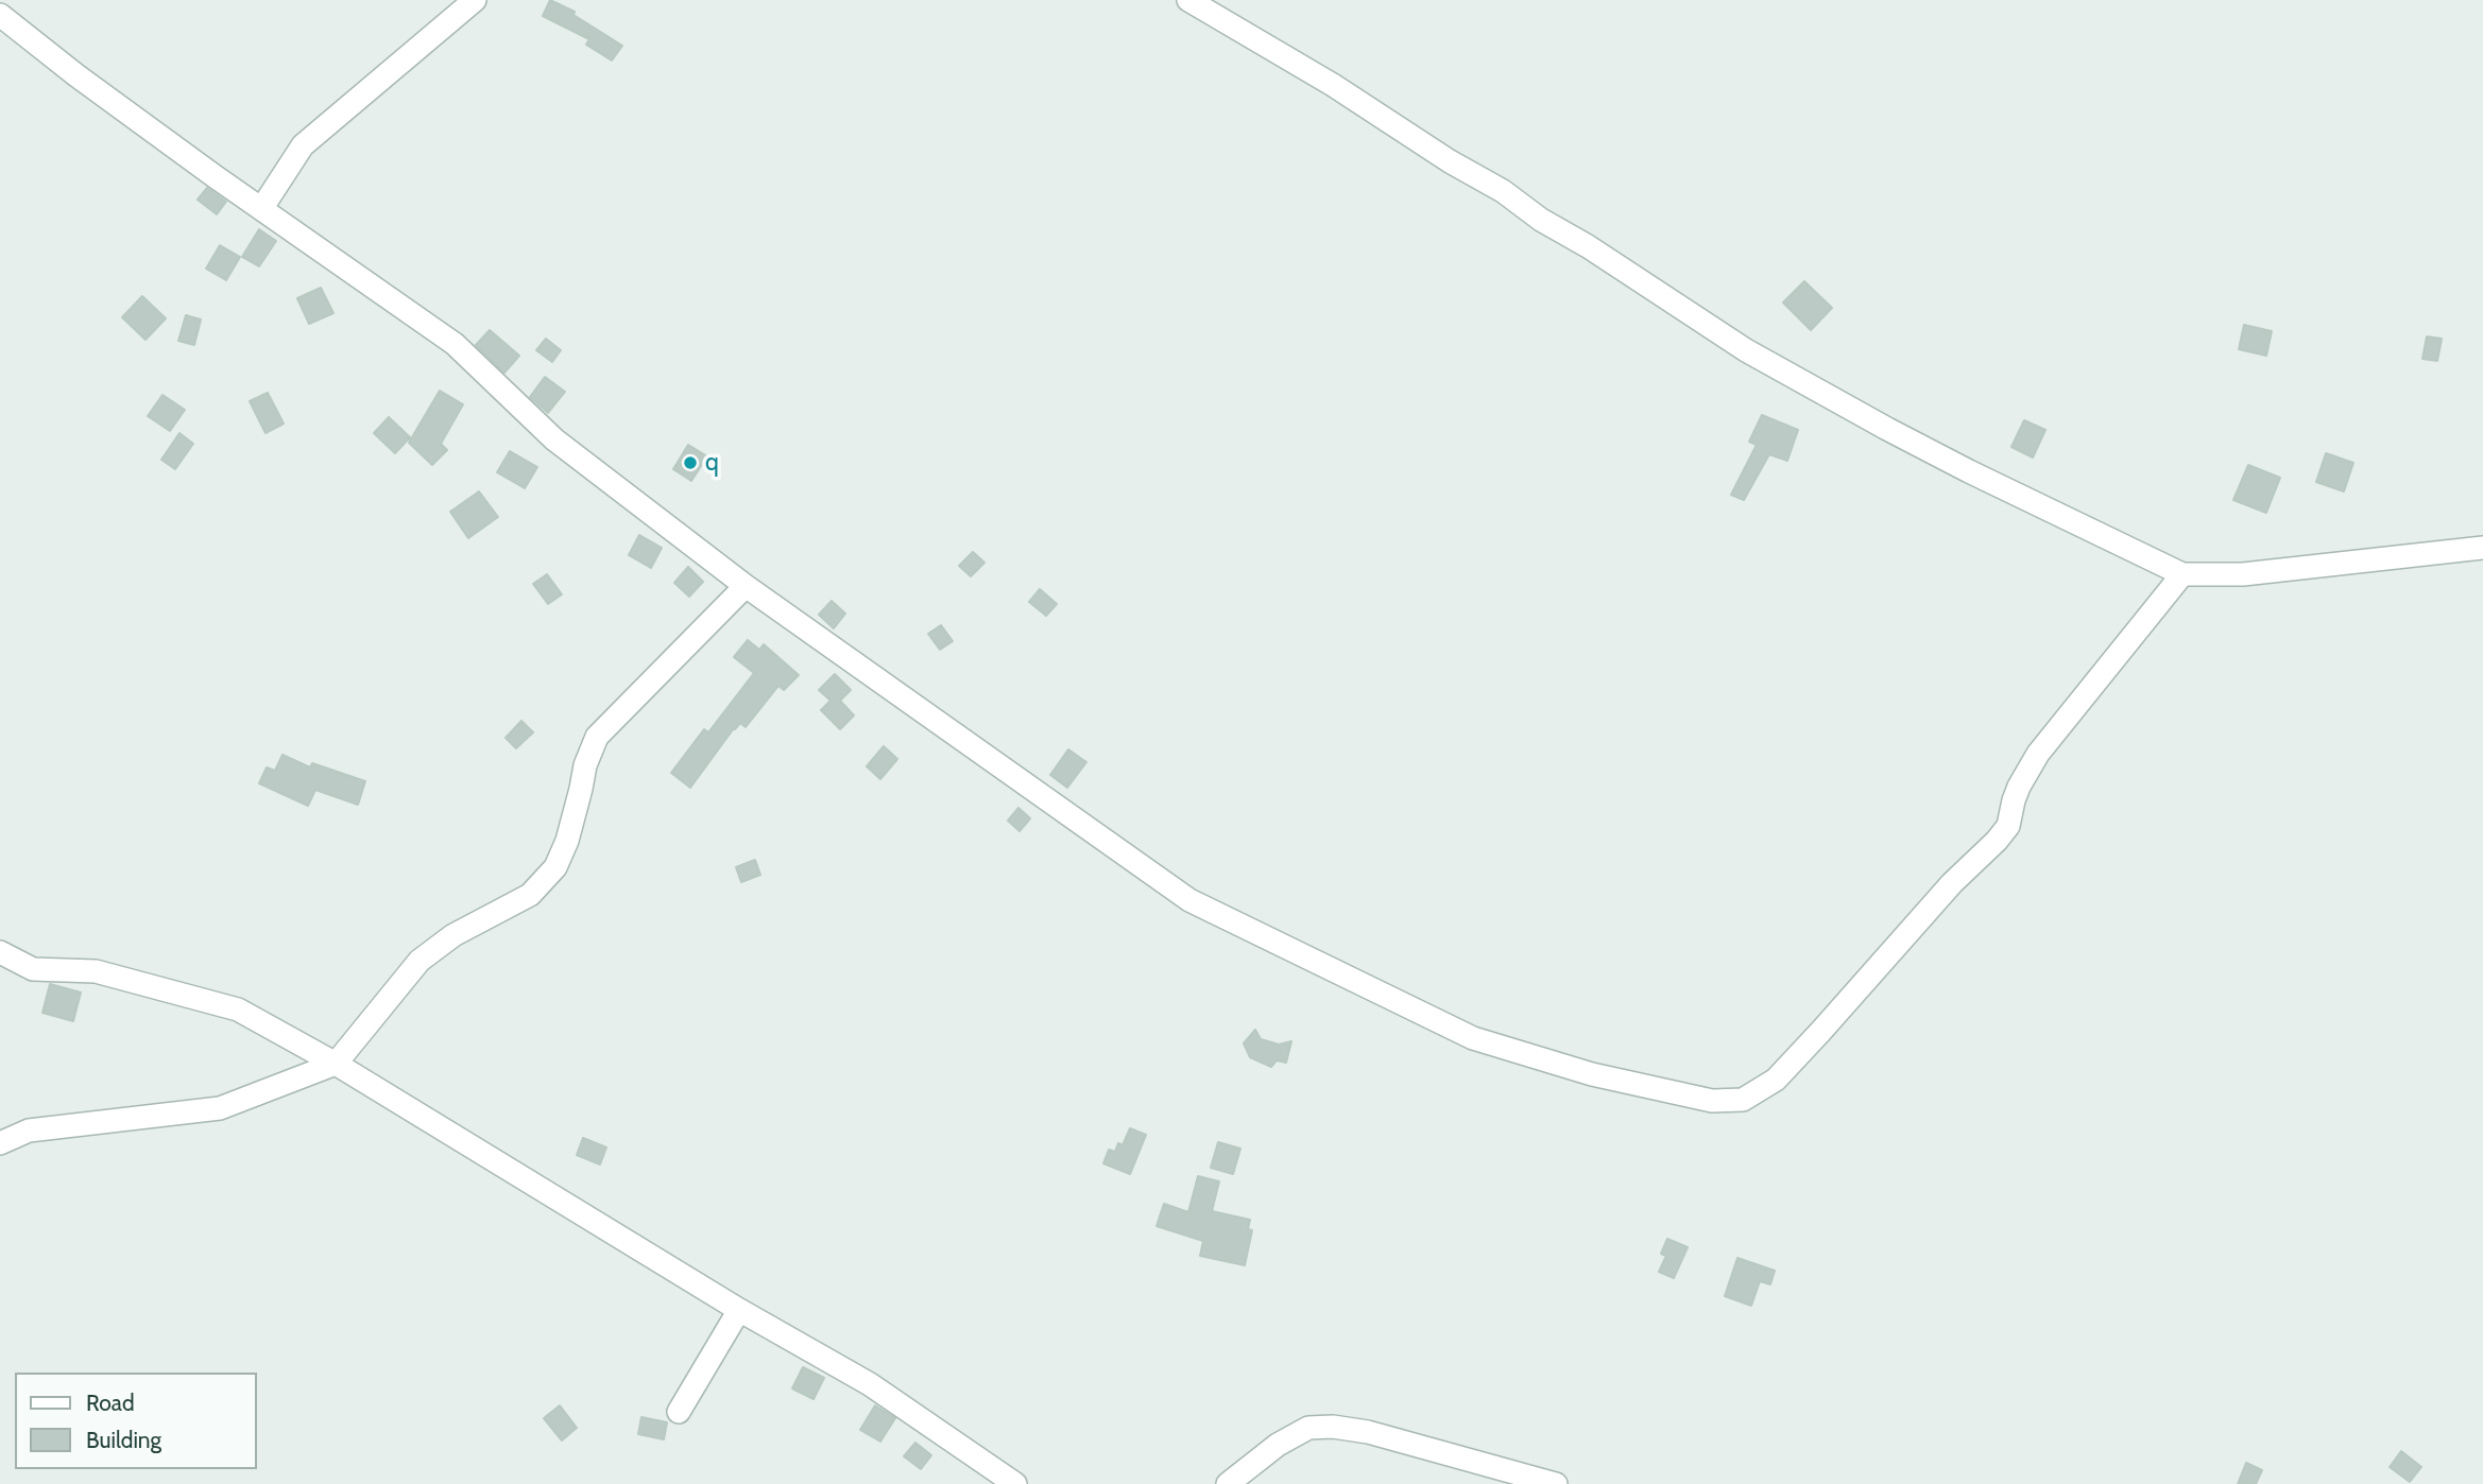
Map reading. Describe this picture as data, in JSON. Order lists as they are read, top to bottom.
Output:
{
  "places": ["q"],
  "legend": ["Road", "Building"]
}
